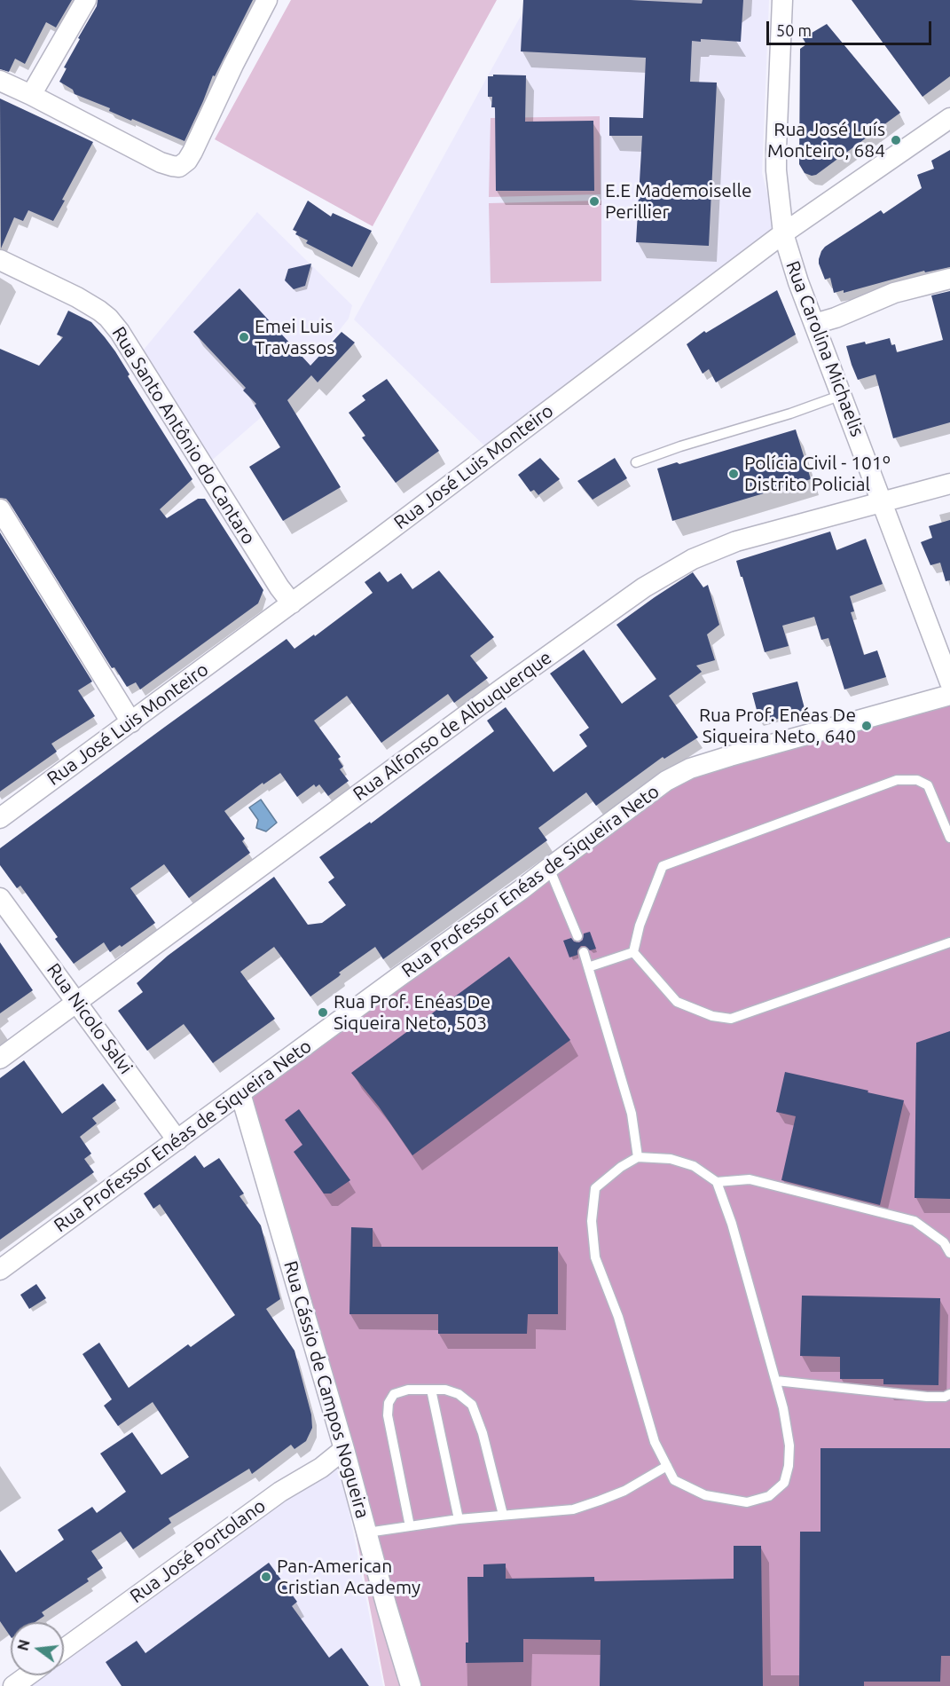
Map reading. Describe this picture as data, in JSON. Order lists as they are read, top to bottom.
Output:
{
  "streets": {
    "street": [
      "Rua Carolina Michaelis",
      "Rua Santo Antônio do Cantaro",
      "Rua José Luis Monteiro",
      "Rua Alfonso de Albuquerque",
      "Rua Professor Enéas de Siqueira Neto",
      "Rua Nicolo Salvi",
      "Rua Cássio de Campos Nogueira",
      "Rua José Portolano"
    ]
  },
  "crossings": [
    ["Rua Carolina Michaelis", "Rua José Luis Monteiro"],
    ["Rua Carolina Michaelis", "Rua Alfonso de Albuquerque"],
    ["Rua Santo Antônio do Cantaro", "Rua José Luis Monteiro"],
    ["Rua Alfonso de Albuquerque", "Rua Nicolo Salvi"],
    ["Rua Professor Enéas de Siqueira Neto", "Rua Nicolo Salvi"],
    ["Rua Professor Enéas de Siqueira Neto", "Rua Cássio de Campos Nogueira"],
    ["Rua Cássio de Campos Nogueira", "Rua José Portolano"]
  ],
  "places": [
    "Rua José Luís Monteiro, 684",
    "E.E Mademoiselle Perillier",
    "Emei Luis Travassos",
    "Polícia Civil - 101º Distrito Policial",
    "Rua Prof. Enéas De Siqueira Neto, 640",
    "Rua Prof. Enéas De Siqueira Neto, 503",
    "Pan-American Cristian Academy"
  ],
  "scale_bar": "50 m",
  "north": "left"
}
